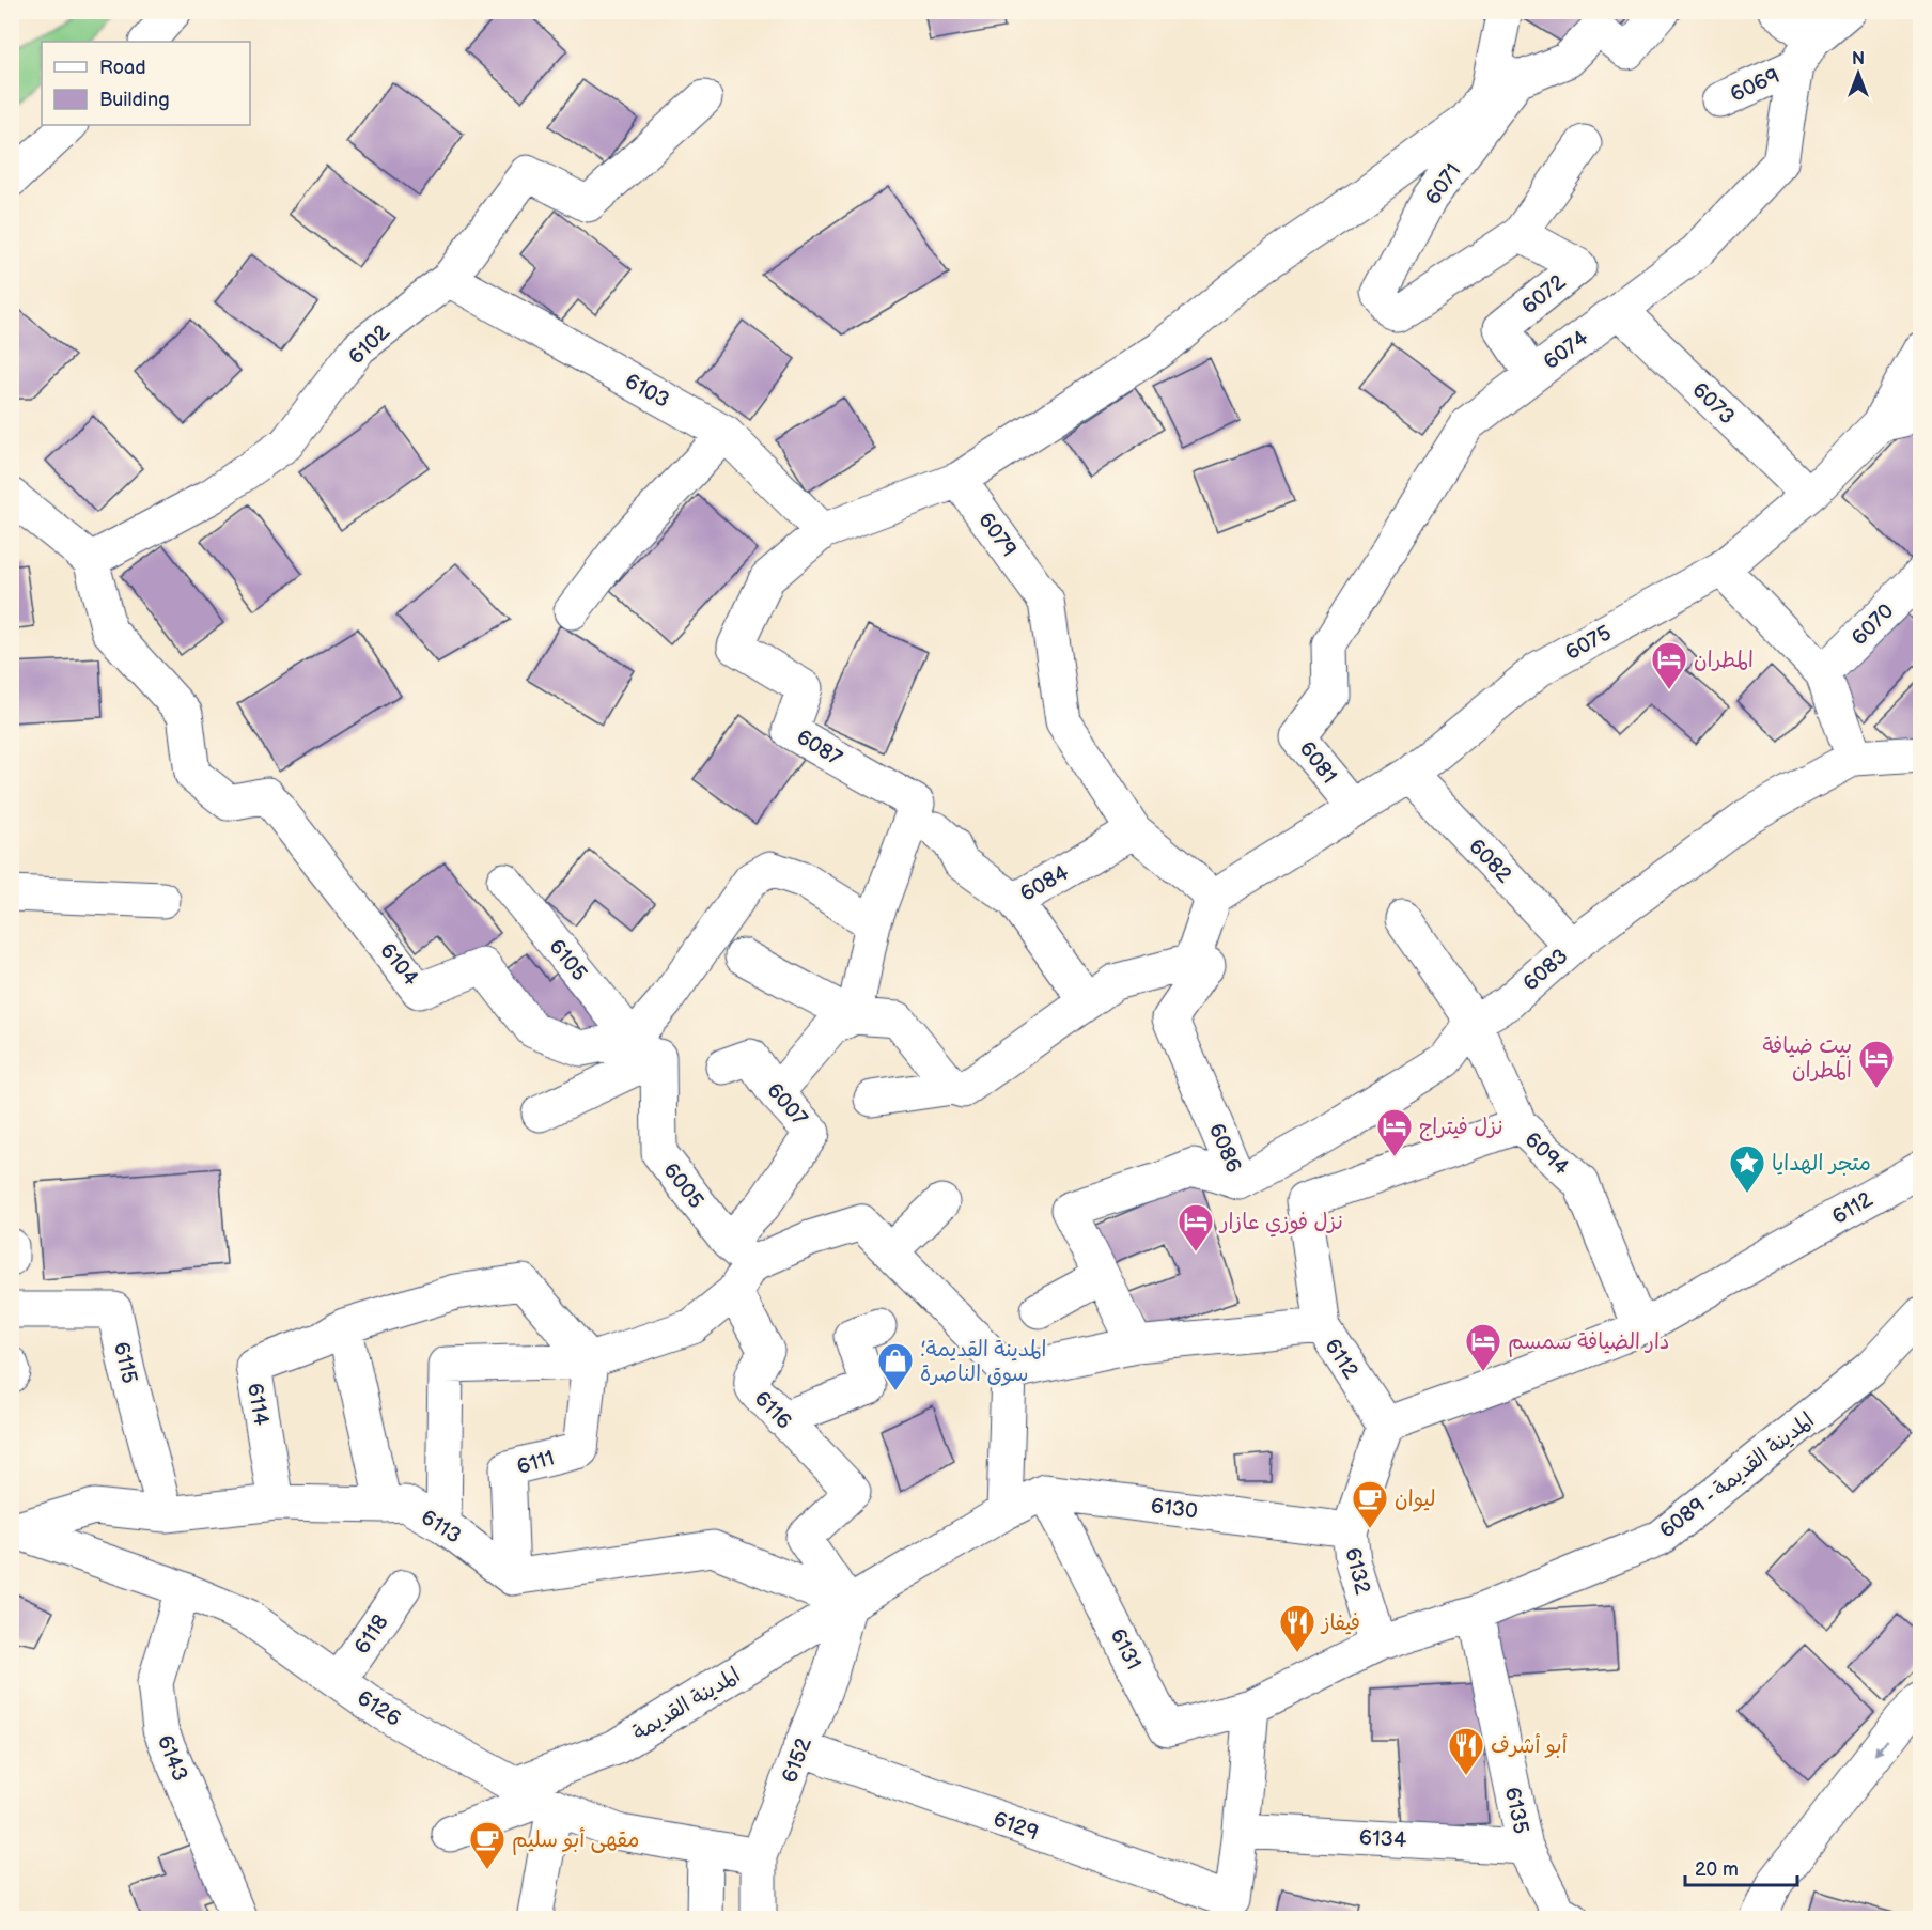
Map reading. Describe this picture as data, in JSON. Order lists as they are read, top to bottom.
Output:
{
  "streets": {
    "street": [
      "6069",
      "6071",
      "6072",
      "6102",
      "6074",
      "6103",
      "6073",
      "6079",
      "6070",
      "6075",
      "6087",
      "6081",
      "6082",
      "6084",
      "6105",
      "6104",
      "6083",
      "6007",
      "6086",
      "6094",
      "6005",
      "6112",
      "6115",
      "6114",
      "6116",
      "6111",
      "المدينة القديمة - 6089",
      "6130",
      "6113",
      "6132",
      "6118",
      "6131",
      "المدينة القديمة",
      "6126",
      "6143",
      "6152",
      "6135",
      "6129",
      "6134"
    ]
  },
  "crossings": [
    ["6069", "6074"],
    ["6071", "6072"],
    ["6072", "6074"],
    ["6102", "6103"],
    ["6102", "6104"],
    ["6074", "6073"],
    ["6074", "6081"],
    ["6103", "6087"],
    ["6073", "6075"],
    ["6079", "6075"],
    ["6079", "6087"],
    ["6079", "6084"],
    ["6075", "6081"],
    ["6075", "6082"],
    ["6082", "6083"],
    ["6105", "6104"],
    ["6105", "6005"],
    ["6104", "6005"],
    ["6083", "6086"],
    ["6083", "6094"],
    ["6007", "6005"],
    ["6007", "6116"],
    ["6086", "6112"],
    ["6094", "6112"],
    ["6005", "6116"],
    ["6112", "6132"],
    ["6115", "6113"],
    ["6114", "6113"],
    ["6116", "المدينة القديمة"],
    ["6116", "6152"],
    ["6111", "6113"],
    ["المدينة القديمة - 6089", "6132"],
    ["المدينة القديمة - 6089", "6131"],
    ["المدينة القديمة - 6089", "6135"],
    ["6130", "6132"],
    ["6130", "6131"],
    ["6113", "6126"],
    ["6118", "6126"],
    ["المدينة القديمة", "6126"],
    ["المدينة القديمة", "6152"],
    ["6126", "6143"],
    ["6126", "6152"],
    ["6152", "6129"],
    ["6135", "6134"]
  ],
  "places": {
    "hotel": [
      "المطران",
      "بيت ضيافة المطران",
      "نزل فيتراج",
      "نزل فوزي عازار",
      "دار الضيافة سمسم"
    ],
    "place": ["متجر الهدايا"],
    "shop": ["المدينة القديمة؛ سوق الناصرة"],
    "cafe": ["ليوان", "مقهى أبو سليم"],
    "restaurant": ["فيفاز", "أبو أشرف"]
  },
  "legend": ["Road", "Building"],
  "scale_bar": "20 m",
  "north": "top"
}
